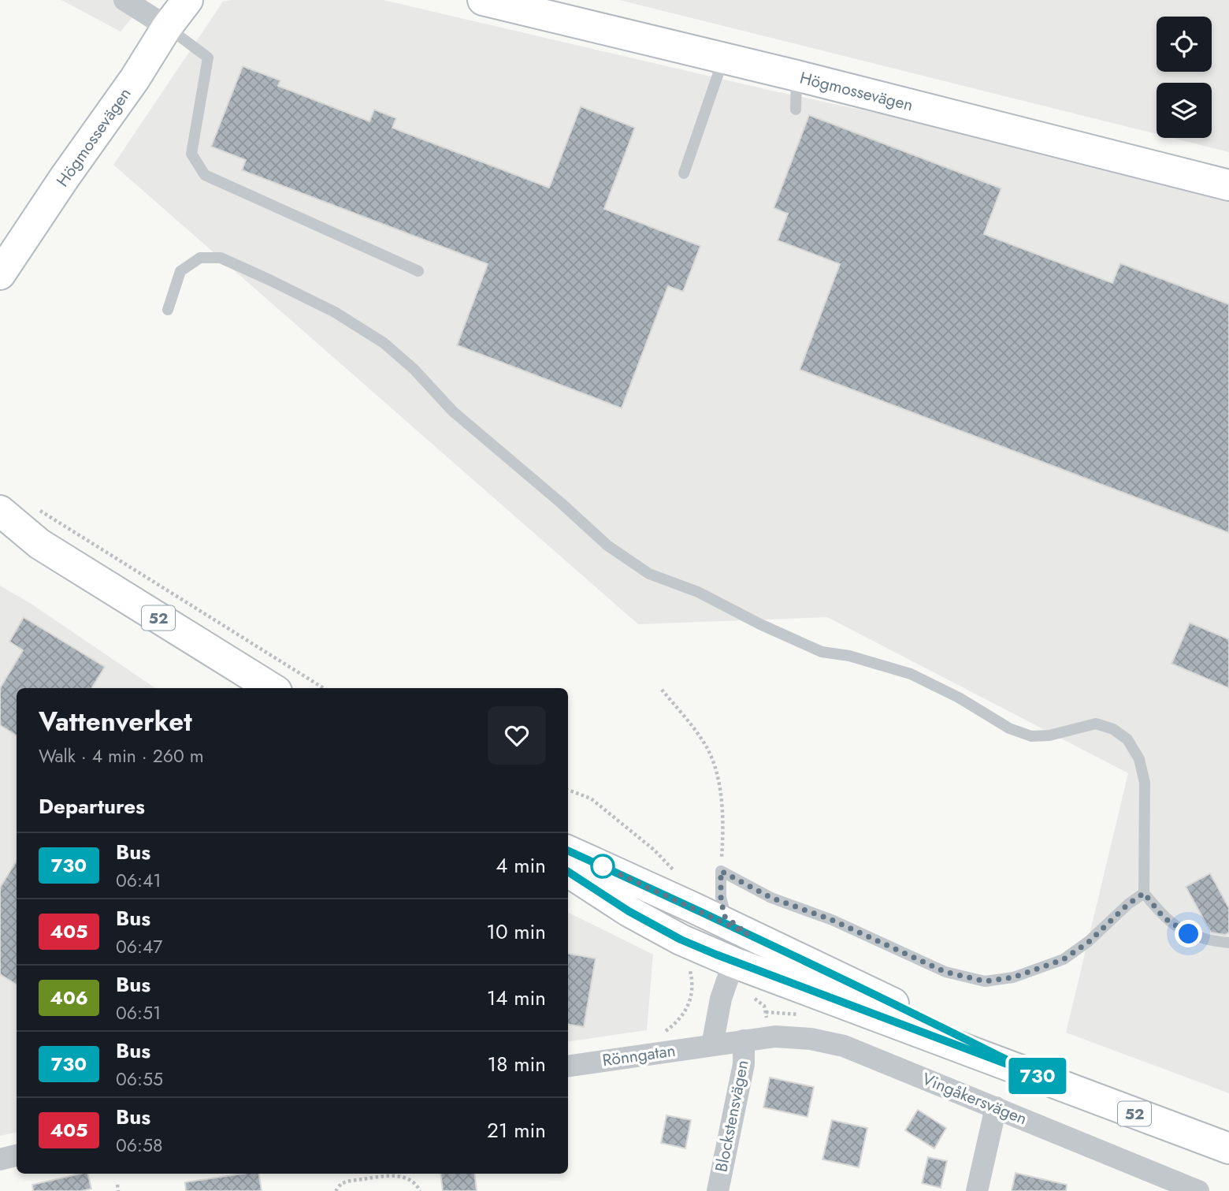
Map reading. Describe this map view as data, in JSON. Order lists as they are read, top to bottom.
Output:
{
  "streets": {
    "main road": ["Högmossevägen", "52"],
    "street": ["Rönngatan", "Vingåkersvägen", "Blockstensvägen"]
  },
  "crossings": [
    ["Rönngatan", "Vingåkersvägen"],
    ["Rönngatan", "Blockstensvägen"],
    ["Vingåkersvägen", "Blockstensvägen"]
  ],
  "lines": ["bus line 730"],
  "page": {
    "on_map": "730",
    "heading": [
      ["Vattenverket", "Walk · 4 min · 260 m"],
      "Departures"
    ],
    "list": [
      {
        "mark": "730",
        "name": "Bus",
        "note": "06:41",
        "value": "4 min"
      },
      {
        "mark": "405",
        "name": "Bus",
        "note": "06:47",
        "value": "10 min"
      },
      {
        "mark": "406",
        "name": "Bus",
        "note": "06:51",
        "value": "14 min"
      },
      {
        "mark": "730",
        "name": "Bus",
        "note": "06:55",
        "value": "18 min"
      },
      {
        "mark": "405",
        "name": "Bus",
        "note": "06:58",
        "value": "21 min"
      }
    ]
  }
}
